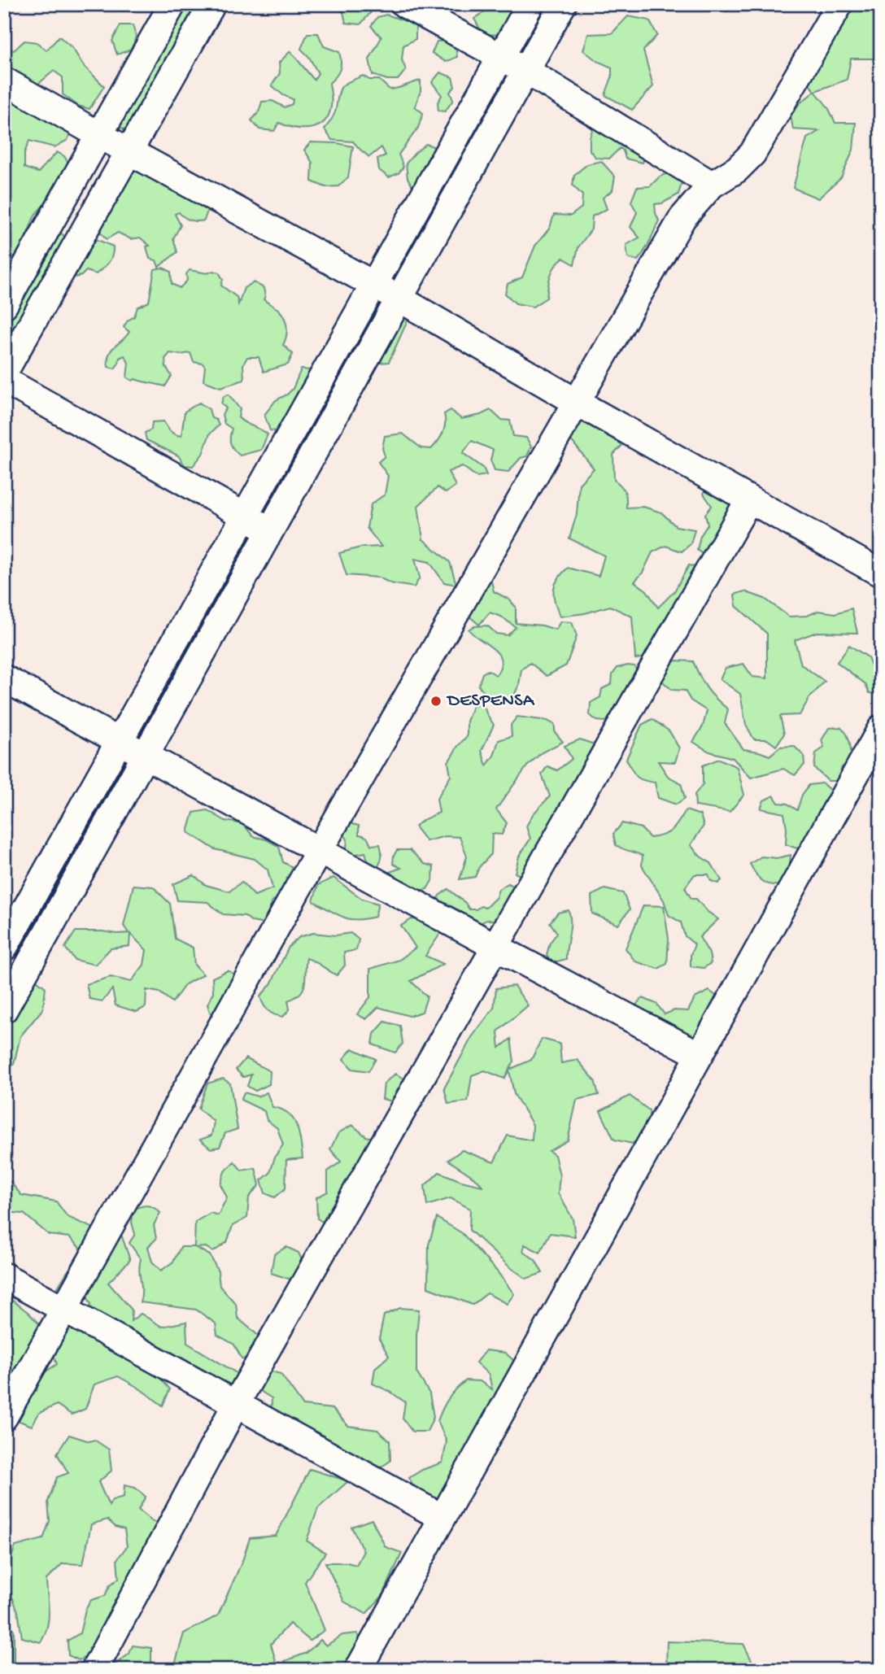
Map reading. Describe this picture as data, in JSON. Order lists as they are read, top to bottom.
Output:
{
  "places": ["DESPENSA"]
}
